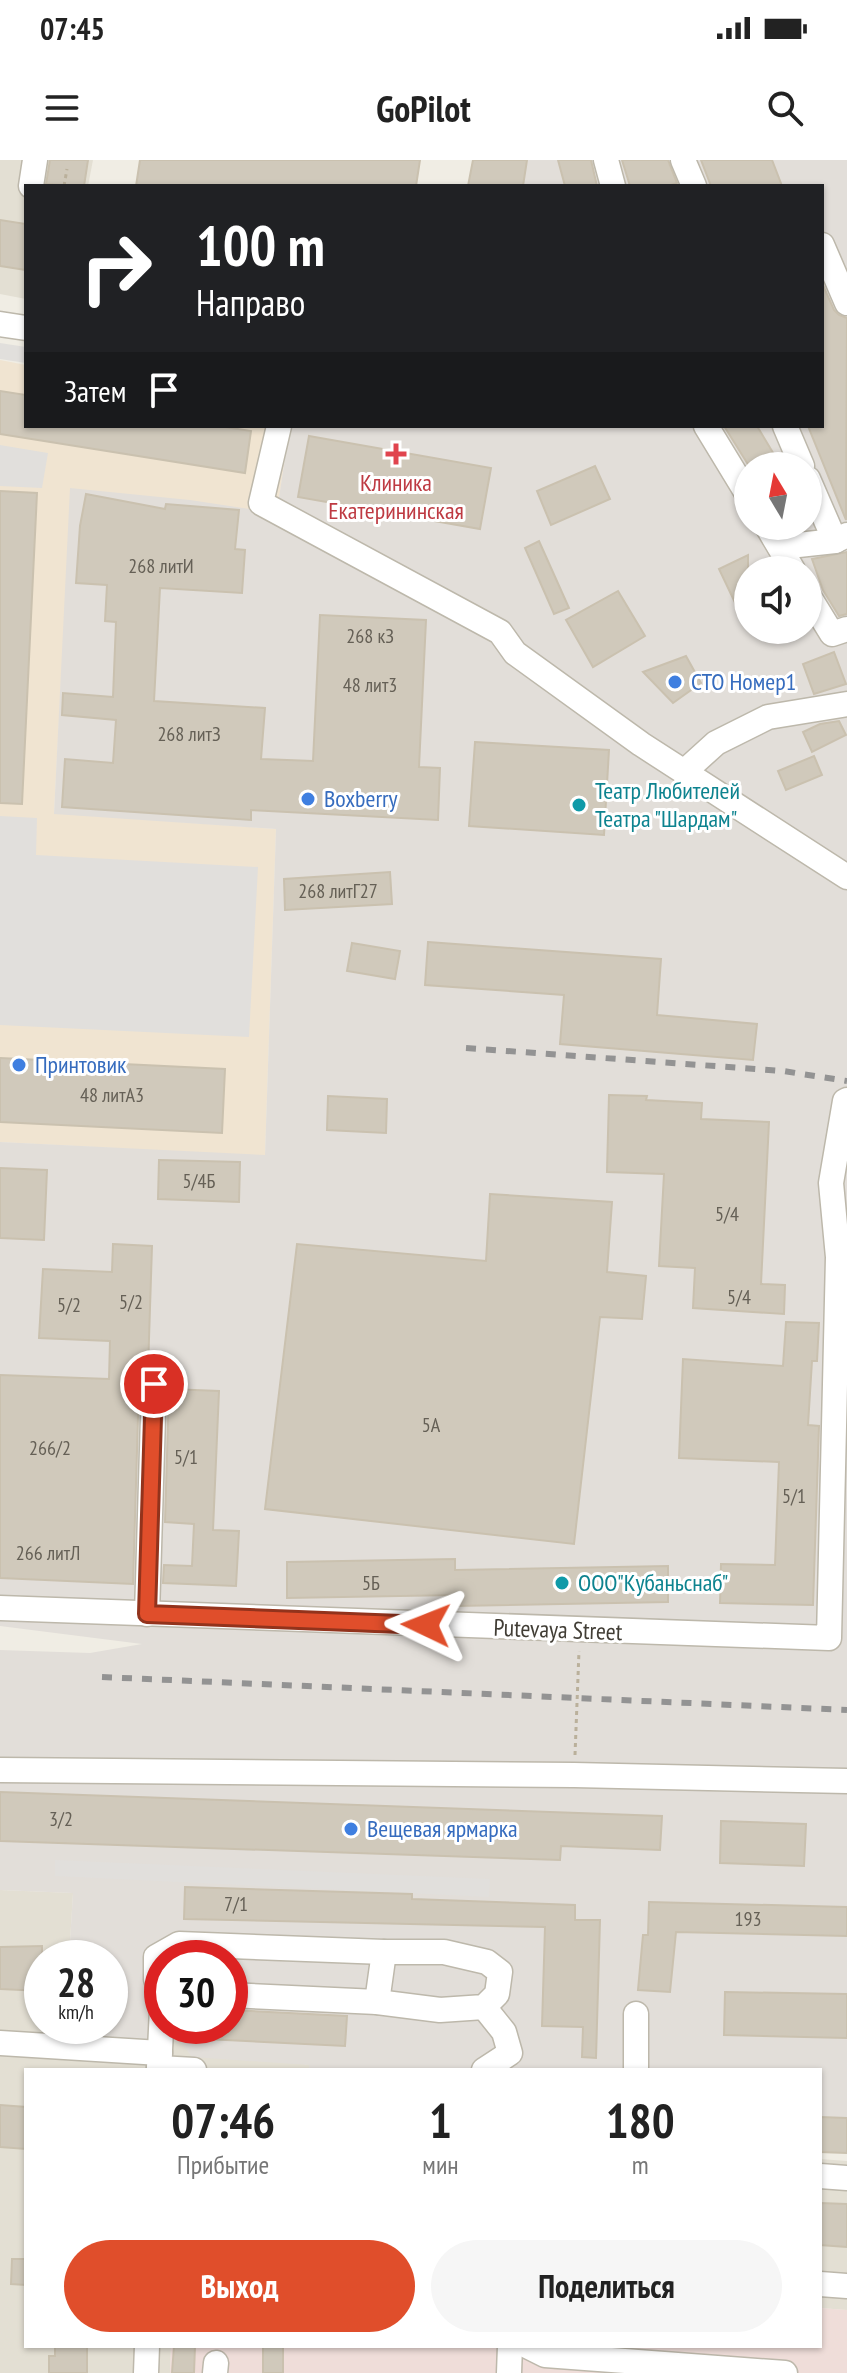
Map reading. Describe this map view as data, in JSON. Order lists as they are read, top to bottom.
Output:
{
  "streets": {
    "street": ["Putevaya Street"]
  },
  "places": {
    "health": ["Клиника Екатерининская"],
    "other": [
      "СТО Номер1",
      "Boxberry",
      "Театр Любителей Театра \"Шардам\"",
      "Принтовик",
      "ООО\"Кубаньснаб\"",
      "Вещевая ярмарка"
    ]
  },
  "house_numbers": [
    "268 литИ",
    "268 кЗ",
    "48 лит3",
    "268 литЗ",
    "268 литГ27",
    "48 литА3",
    "5/4Б",
    "5/4",
    "5/4",
    "5/2",
    "5/2",
    "5А",
    "266/2",
    "5/1",
    "5/1",
    "266 литЛ",
    "5Б",
    "3/2",
    "7/1",
    "193"
  ],
  "north": "top",
  "page": {
    "status": "07:45",
    "header": "GoPilot",
    "turn": ["100 m", "Направо"],
    "then": "Затем",
    "speed": "28 km/h",
    "limit": "30",
    "eta": [
      "07:46",
      "Прибытие",
      "1",
      "мин",
      "180",
      "m"
    ],
    "buttons": ["Выход", "Поделиться"]
  }
}
